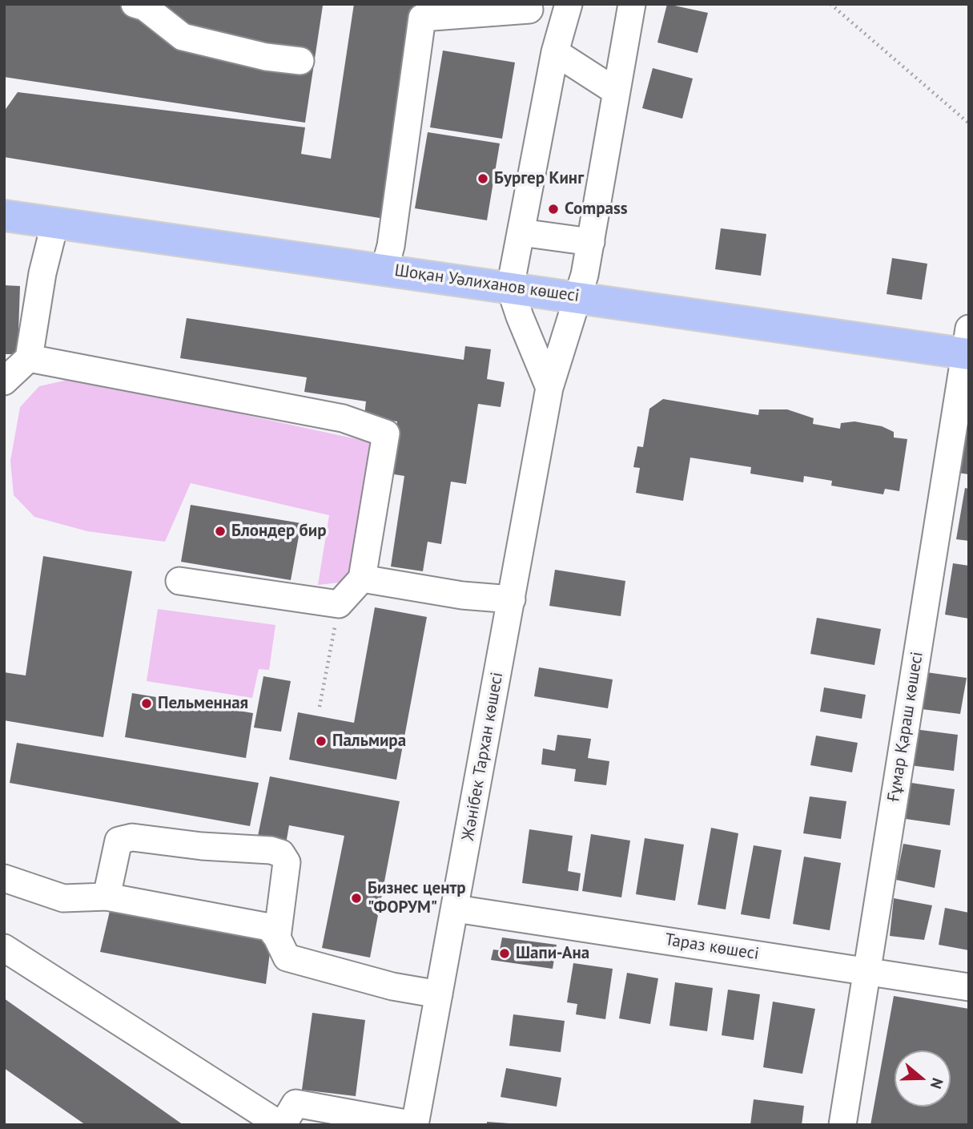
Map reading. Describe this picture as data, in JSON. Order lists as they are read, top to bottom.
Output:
{
  "streets": {
    "main road": ["Шоқан Уәлиханов көшесі"],
    "street": ["Ғұмар Қараш көшесі", "Жәнібек Тархан көшесі", "Тараз көшесі"]
  },
  "crossings": [
    ["Шоқан Уәлиханов көшесі", "Ғұмар Қараш көшесі"],
    ["Шоқан Уәлиханов көшесі", "Жәнібек Тархан көшесі"],
    ["Ғұмар Қараш көшесі", "Тараз көшесі"],
    ["Жәнібек Тархан көшесі", "Тараз көшесі"]
  ],
  "places": [
    "Бургер Кинг",
    "Compass",
    "Блондер бир",
    "Пельменная",
    "Пальмира",
    "Бизнес центр \"ФОРУМ\"",
    "Шапи-Ана"
  ],
  "north": "right"
}
